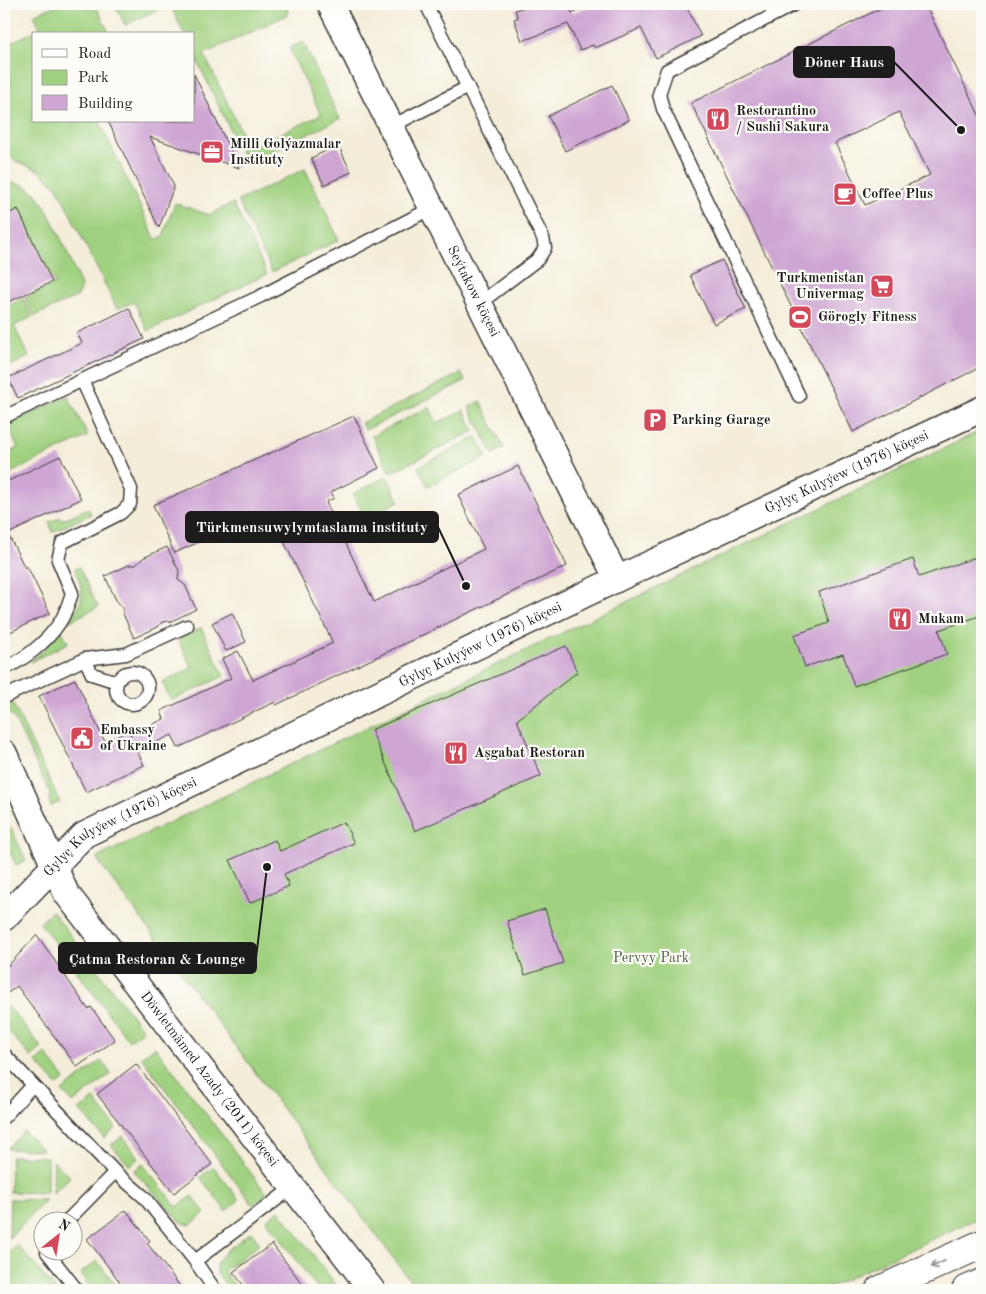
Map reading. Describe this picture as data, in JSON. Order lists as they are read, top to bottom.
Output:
{
  "streets": {
    "street": ["Seýtakow köçesi", "Gylyç Kulyýew (1976) köçesi", "Döwletmämed Azady (2011) köçesi"]
  },
  "crossings": [
    ["Seýtakow köçesi", "Gylyç Kulyýew (1976) köçesi"],
    ["Gylyç Kulyýew (1976) köçesi", "Döwletmämed Azady (2011) köçesi"]
  ],
  "parks": ["Pervyy Park"],
  "places": {
    "restaurant": ["Restorantino / Sushi Sakura", "Mukam", "Aşgabat Restoran"],
    "other": ["Döner Haus", "Türkmensuwylymtaslama instituty", "Çatma Restoran & Lounge"],
    "office": ["Milli Golýazmalar Instituty"],
    "cafe": ["Coffee Plus"],
    "supermarket": ["Turkmenistan Univermag"],
    "sports": ["Görogly Fitness"],
    "parking": ["Parking Garage"],
    "public building": ["Embassy of Ukraine"]
  },
  "legend": ["Road", "Park", "Building"],
  "north": "top right"
}
